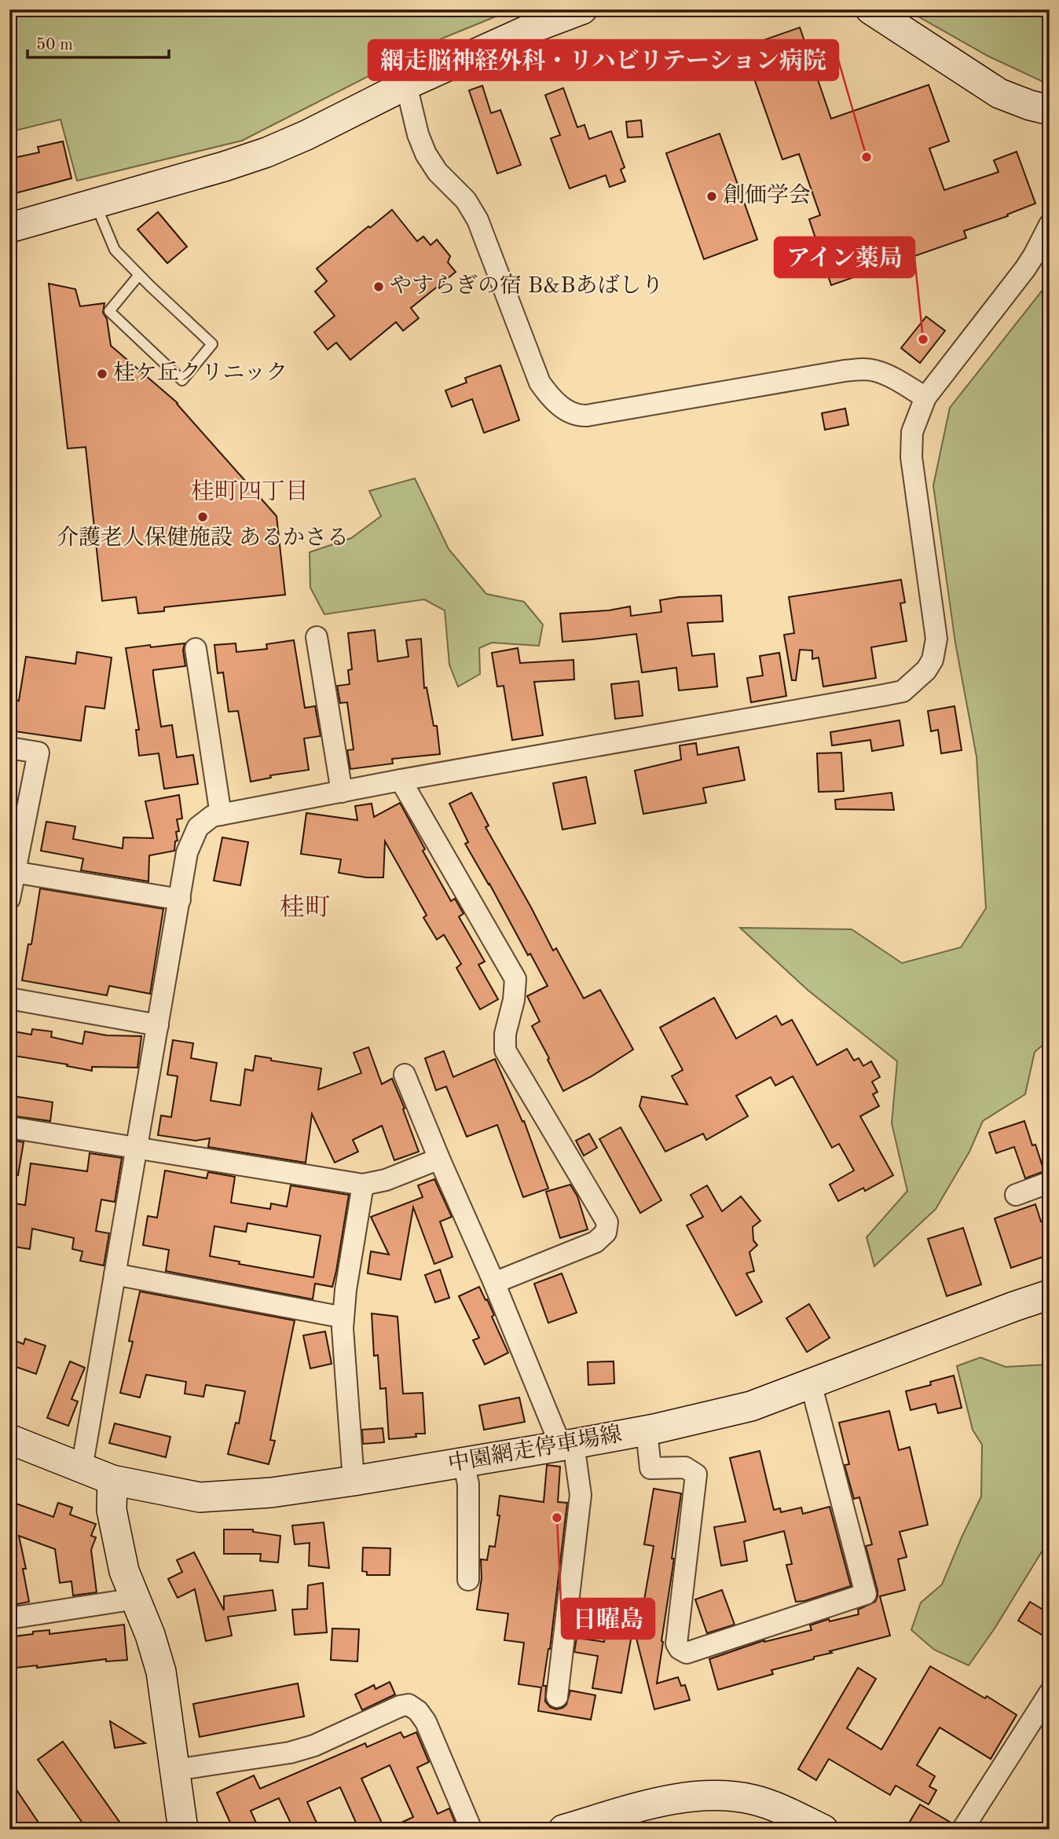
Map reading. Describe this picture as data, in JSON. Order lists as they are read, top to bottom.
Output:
{
  "streets": {
    "street": ["中園網走停車場線"]
  },
  "districts": ["桂町四丁目", "桂町"],
  "places": [
    "網走脳神経外科・リハビリテーション病院",
    "創価学会",
    "やすらぎの宿 B&Bあばしり",
    "アイン薬局",
    "桂ケ丘クリニック",
    "介護老人保健施設 あるかさる",
    "日曜島"
  ],
  "scale_bar": "50 m"
}
